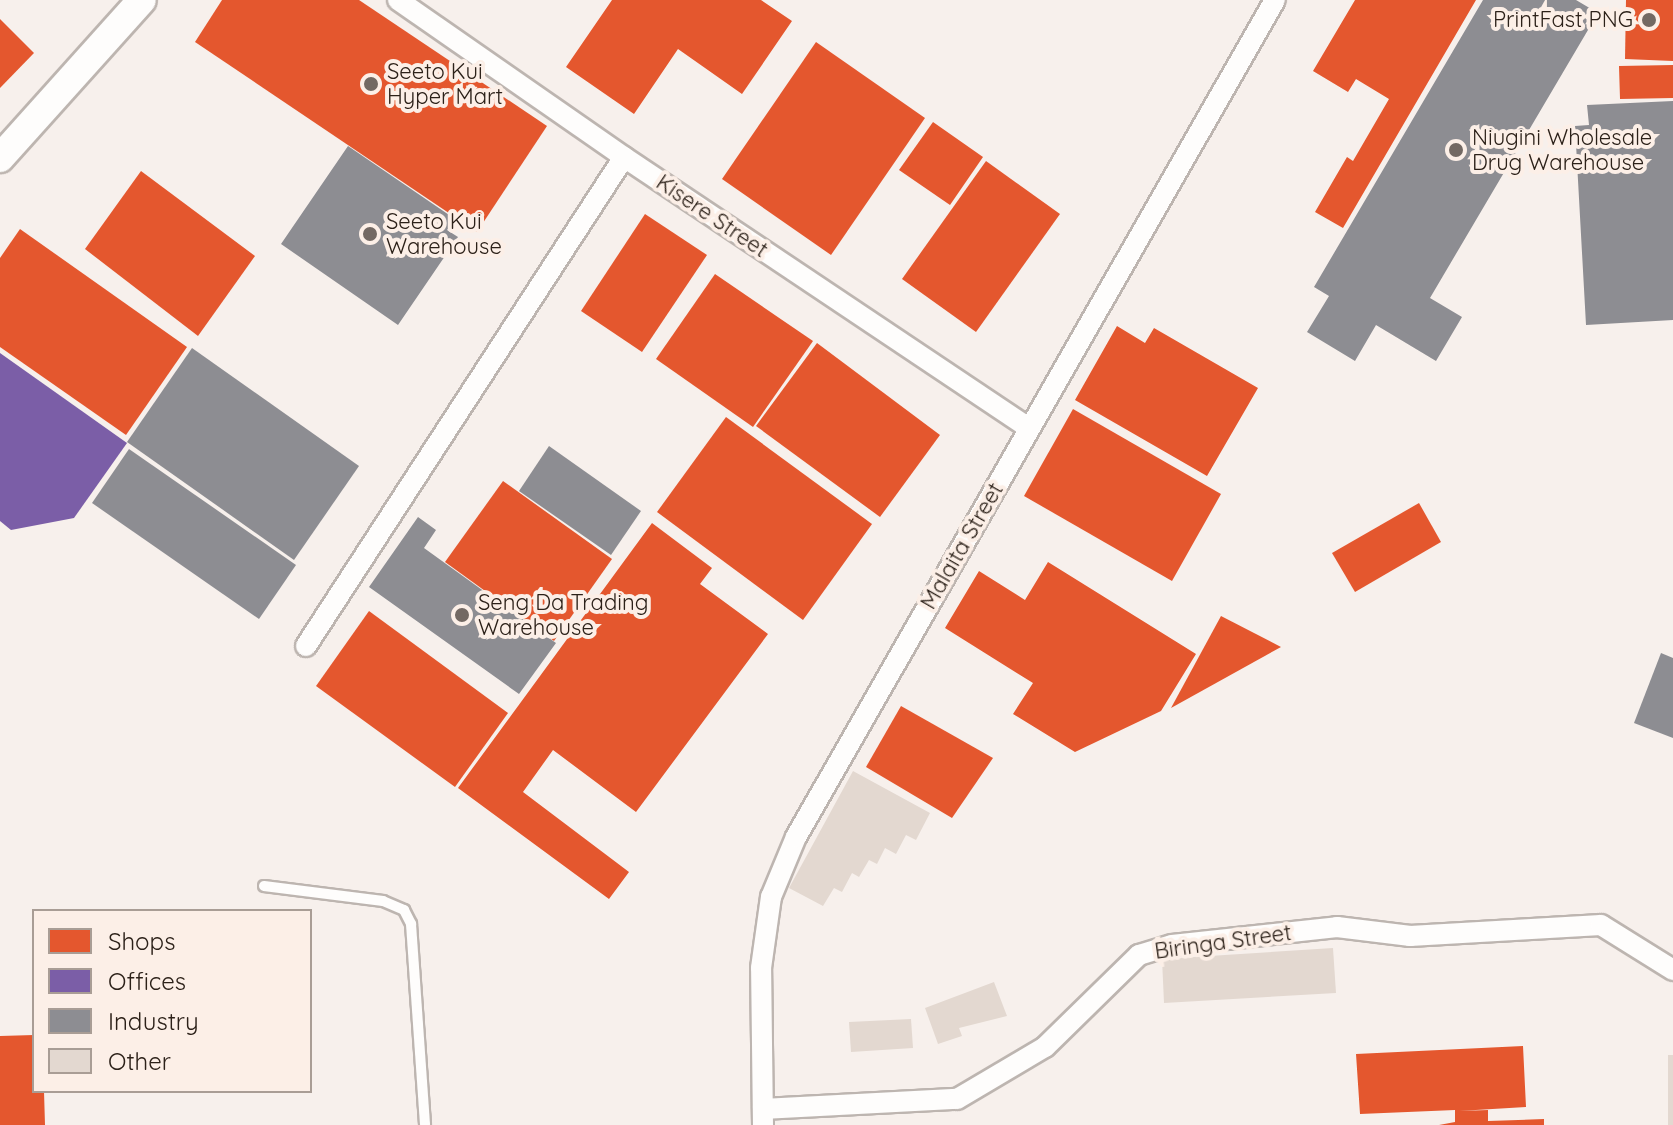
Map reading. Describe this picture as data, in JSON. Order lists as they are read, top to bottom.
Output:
{
  "streets": {
    "street": ["Kisere Street", "Malaita Street", "Biringa Street"]
  },
  "crossings": [
    ["Kisere Street", "Malaita Street"],
    ["Malaita Street", "Biringa Street"]
  ],
  "places": [
    "PrintFast PNG",
    "Seeto Kui Hyper Mart",
    "Niugini Wholesale Drug Warehouse",
    "Seeto Kui Warehouse",
    "Seng Da Trading Warehouse"
  ],
  "legend": [
    "Shops",
    "Offices",
    "Industry",
    "Other"
  ]
}
